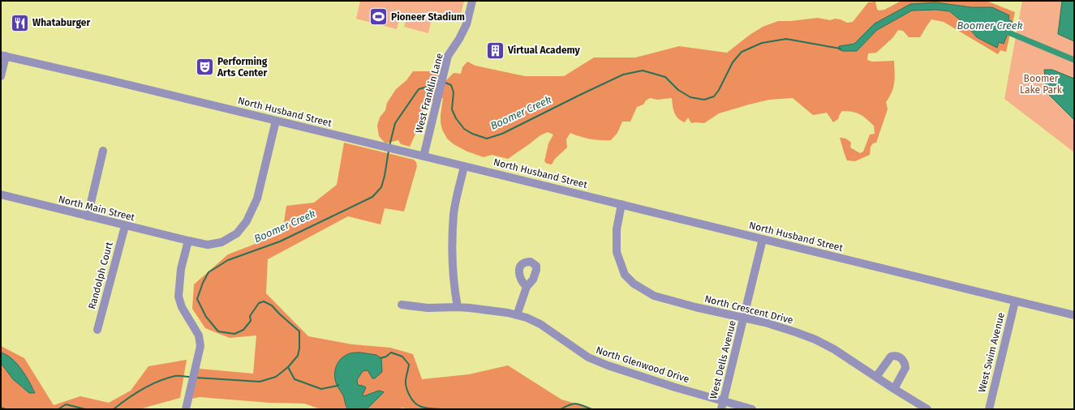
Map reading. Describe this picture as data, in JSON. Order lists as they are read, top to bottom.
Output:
{
  "streets": {
    "street": [
      "West Franklin Lane",
      "North Husband Street",
      "North Main Street",
      "Randolph Court",
      "North Crescent Drive",
      "West Swim Avenue",
      "West Dells Avenue",
      "North Glenwood Drive"
    ]
  },
  "crossings": [
    ["West Franklin Lane", "North Husband Street"],
    ["North Husband Street", "North Main Street"],
    ["North Husband Street", "North Crescent Drive"],
    ["North Husband Street", "West Swim Avenue"],
    ["North Husband Street", "West Dells Avenue"],
    ["North Main Street", "Randolph Court"],
    ["North Crescent Drive", "West Dells Avenue"],
    ["West Dells Avenue", "North Glenwood Drive"]
  ],
  "water": ["Boomer Creek"],
  "parks": ["Boomer Lake Park"],
  "places": {
    "sports": ["Pioneer Stadium"],
    "restaurant": ["Whataburger"],
    "building": ["Virtual Academy"],
    "theatre": ["Performing Arts Center"]
  }
}
